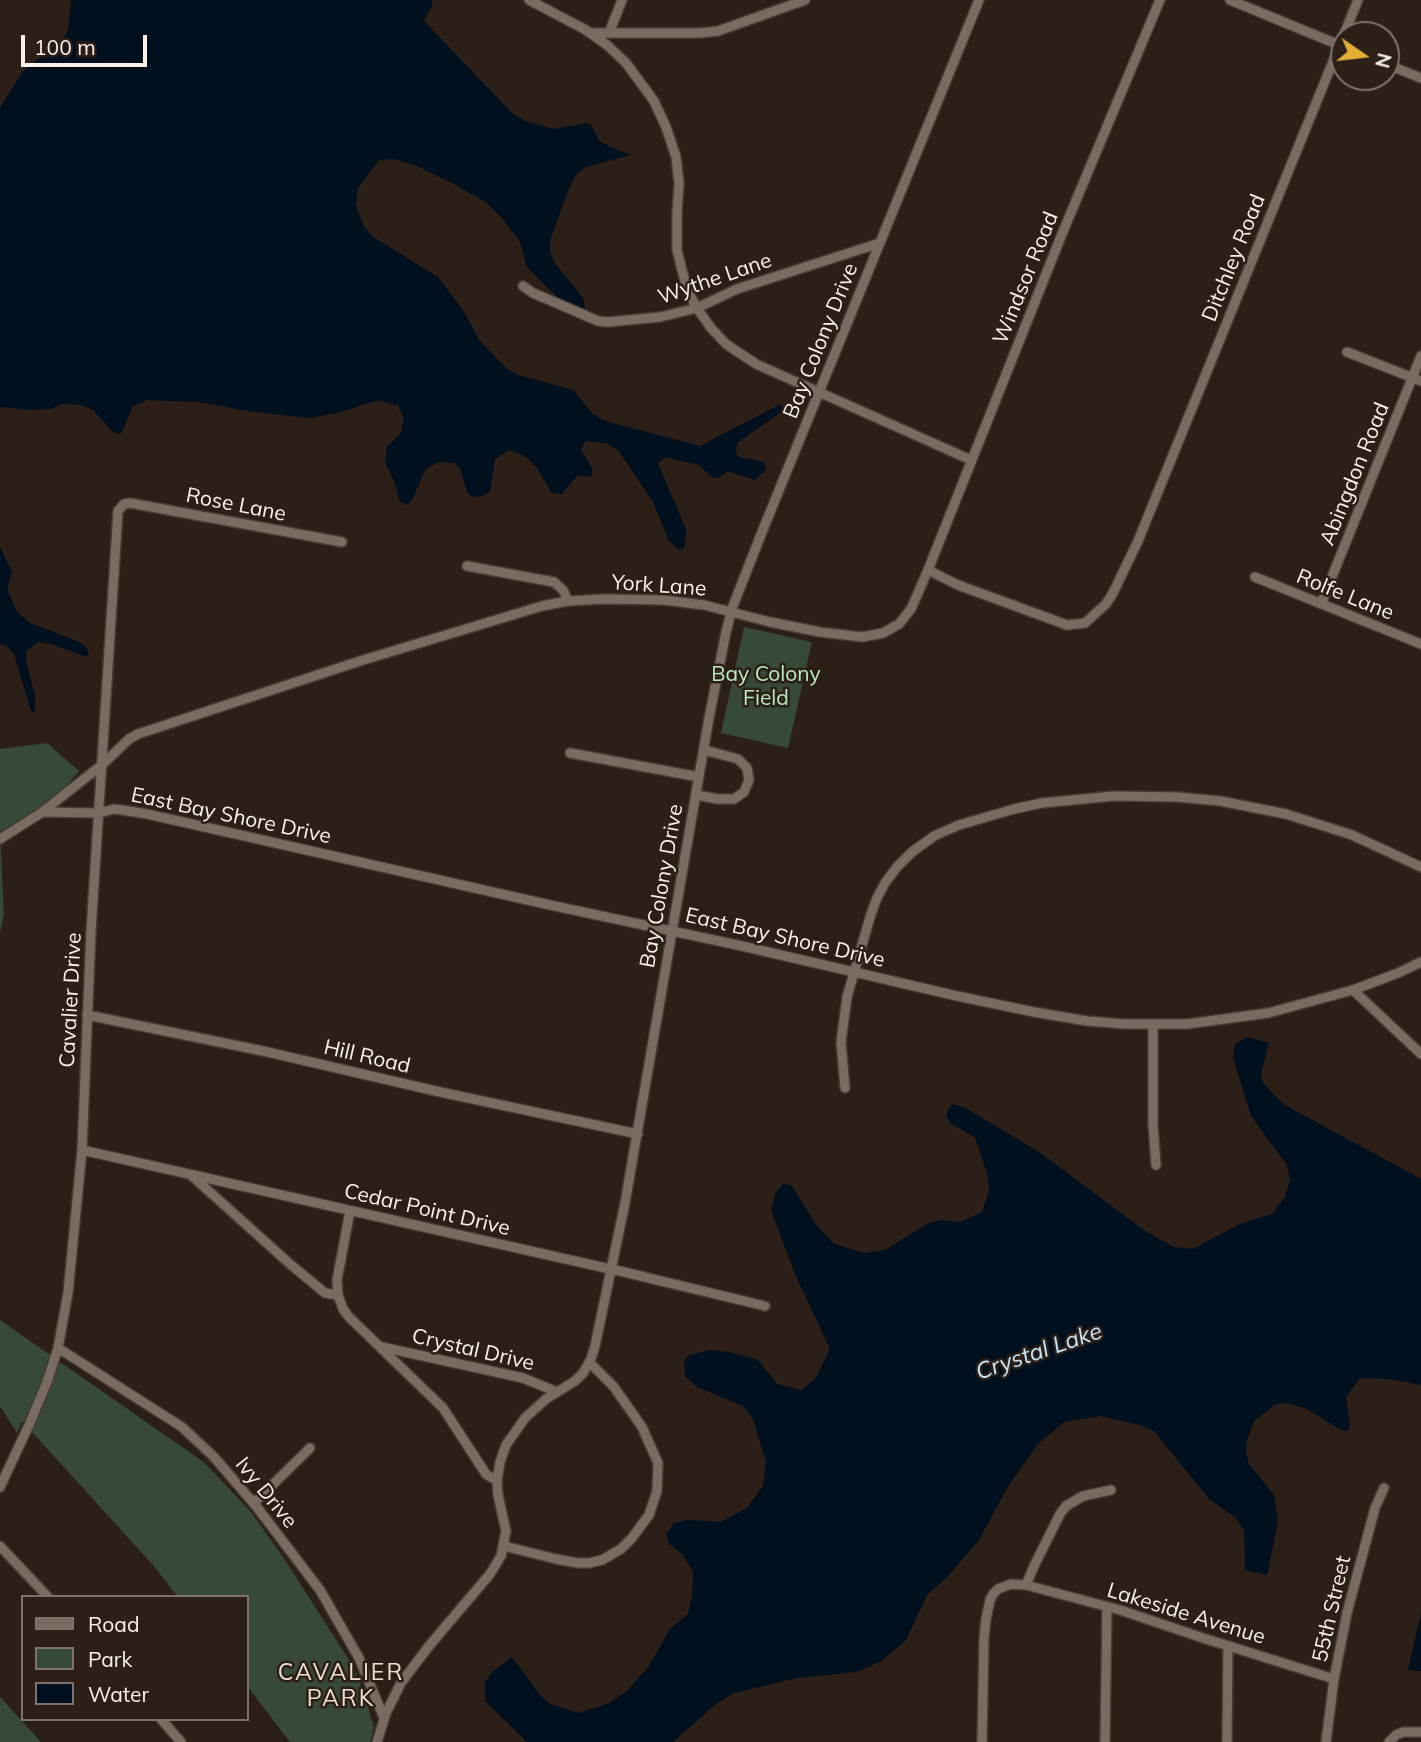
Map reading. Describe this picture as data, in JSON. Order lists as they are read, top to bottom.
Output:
{
  "streets": {
    "street": [
      "Ditchley Road",
      "Windsor Road",
      "Wythe Lane",
      "Bay Colony Drive",
      "Abingdon Road",
      "Rose Lane",
      "York Lane",
      "Rolfe Lane",
      "East Bay Shore Drive",
      "Cavalier Drive",
      "Hill Road",
      "Cedar Point Drive",
      "Crystal Drive",
      "Ivy Drive",
      "55th Street",
      "Lakeside Avenue"
    ]
  },
  "crossings": [
    ["Ditchley Road", "Windsor Road"],
    ["Ditchley Road", "York Lane"],
    ["Windsor Road", "York Lane"],
    ["Wythe Lane", "Bay Colony Drive"],
    ["Bay Colony Drive", "York Lane"],
    ["Bay Colony Drive", "East Bay Shore Drive"],
    ["Bay Colony Drive", "Hill Road"],
    ["Bay Colony Drive", "Cedar Point Drive"],
    ["Bay Colony Drive", "Crystal Drive"],
    ["Abingdon Road", "Rolfe Lane"],
    ["Rose Lane", "Cavalier Drive"],
    ["York Lane", "East Bay Shore Drive"],
    ["York Lane", "Cavalier Drive"],
    ["East Bay Shore Drive", "Cavalier Drive"],
    ["Cavalier Drive", "Hill Road"],
    ["Cavalier Drive", "Cedar Point Drive"],
    ["Cavalier Drive", "Ivy Drive"],
    ["55th Street", "Lakeside Avenue"]
  ],
  "districts": ["CAVALIER PARK"],
  "water": ["Crystal Lake"],
  "parks": ["Bay Colony Field"],
  "legend": ["Road", "Park", "Water"],
  "scale_bar": "100 m",
  "north": "right"
}
